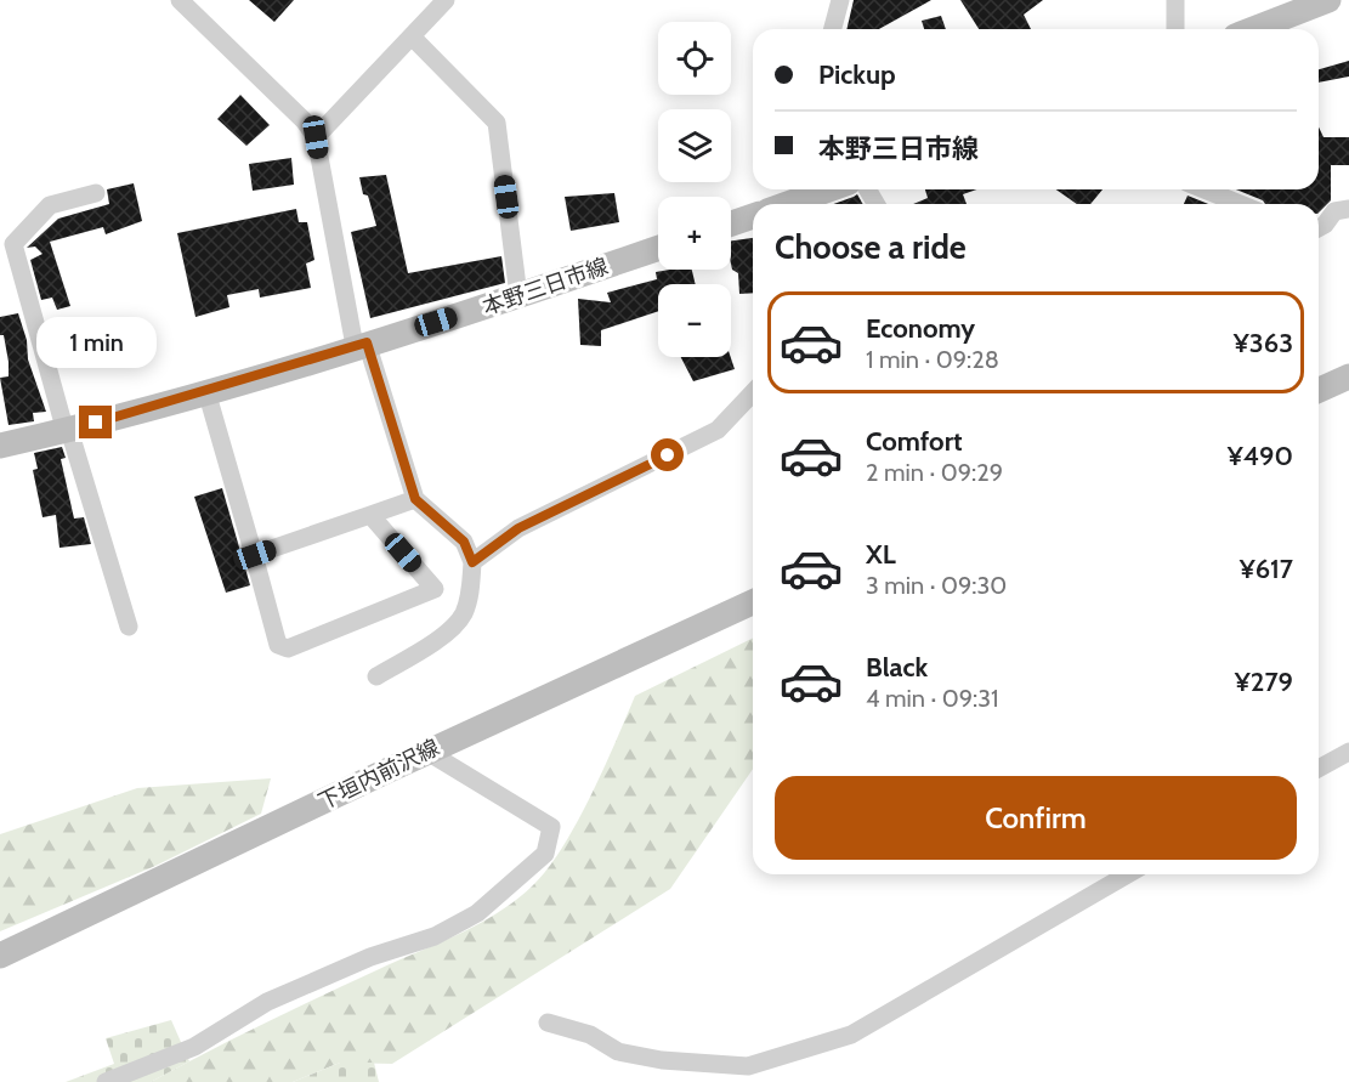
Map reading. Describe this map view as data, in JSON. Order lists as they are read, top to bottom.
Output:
{
  "streets": {
    "main road": ["本野三日市線", "下垣内前沢線"]
  },
  "page": {
    "map_buttons": ["+", "−"],
    "banner": ["Pickup", "本野三日市線"],
    "heading": "Choose a ride",
    "list": [
      {
        "name": "Economy",
        "note": "1 min · 09:28",
        "value": "¥363"
      },
      {
        "name": "Comfort",
        "note": "2 min · 09:29",
        "value": "¥490"
      },
      {
        "name": "XL",
        "note": "3 min · 09:30",
        "value": "¥617"
      },
      {
        "name": "Black",
        "note": "4 min · 09:31",
        "value": "¥279"
      }
    ],
    "bubble": "1 min",
    "buttons": "Confirm"
  }
}
